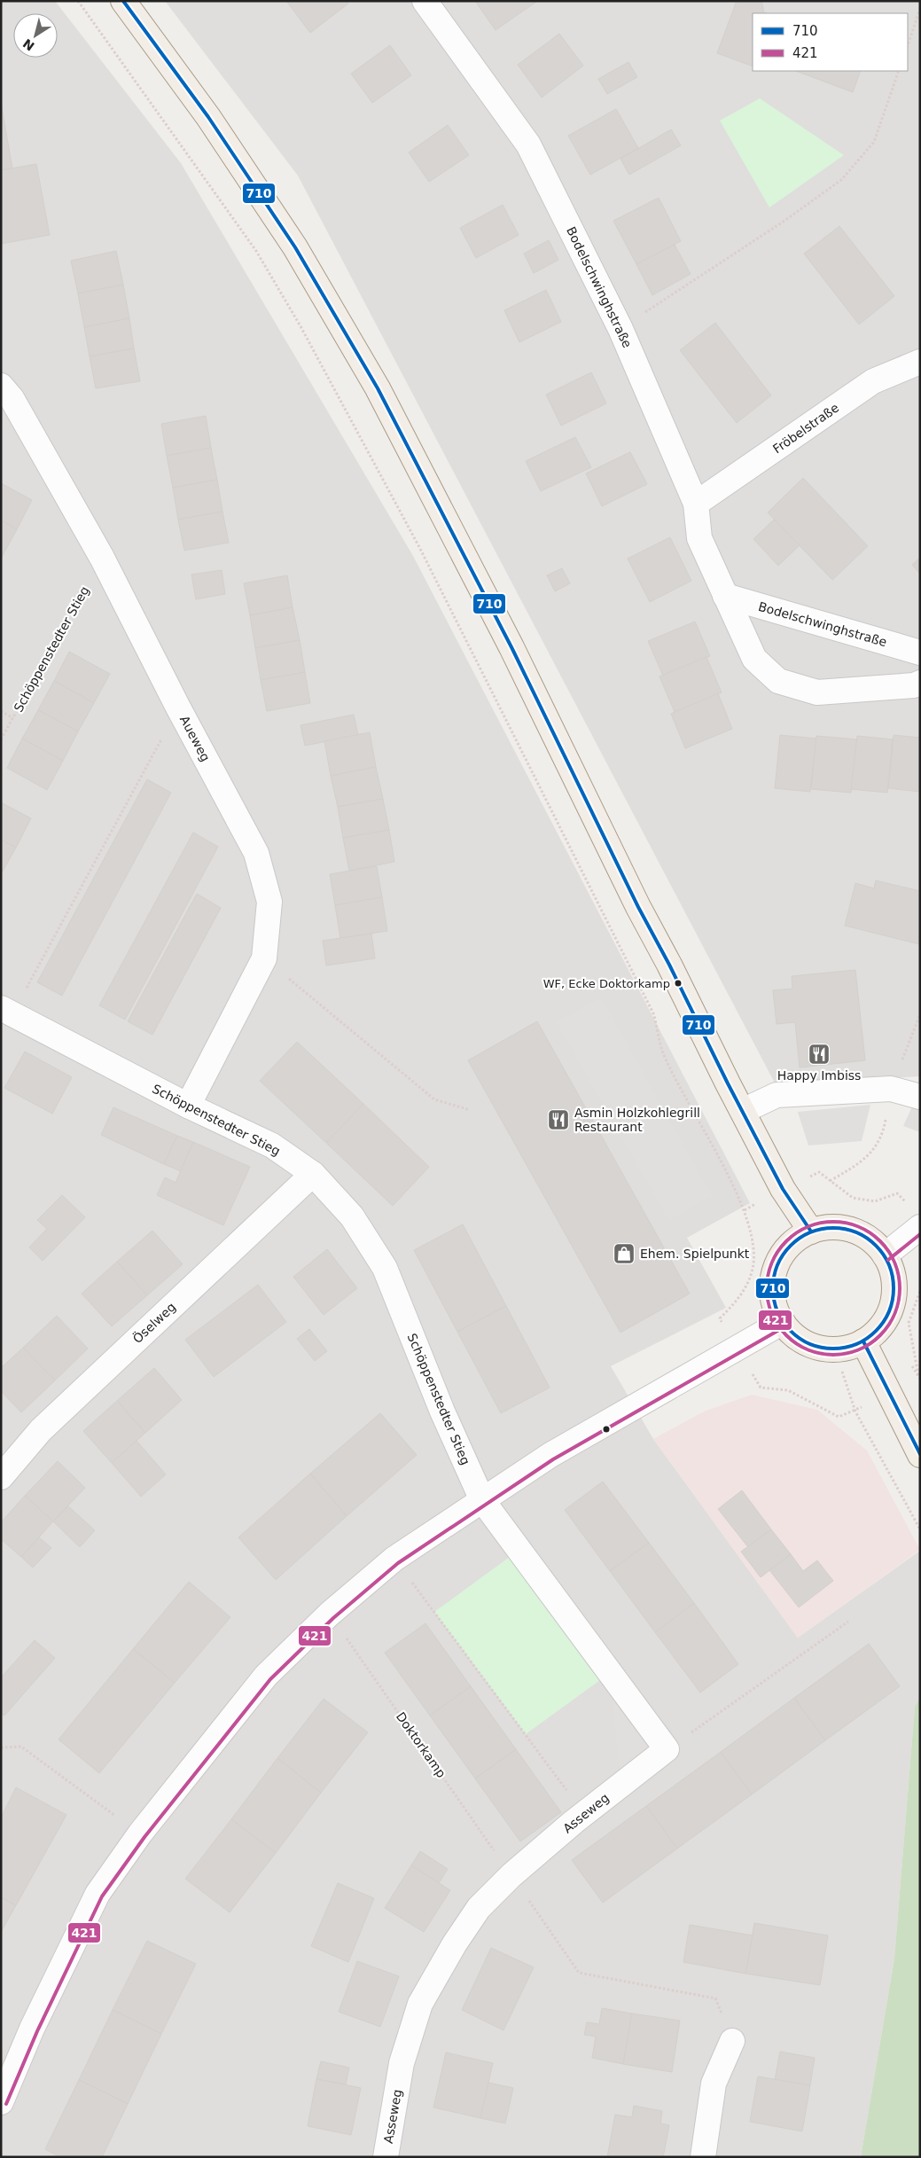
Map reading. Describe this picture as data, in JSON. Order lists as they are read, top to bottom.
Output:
{
  "streets": {
    "street": [
      "Bodelschwinghstraße",
      "Fröbelstraße",
      "Schöppenstedter Stieg",
      "Aueweg",
      "Öselweg",
      "Asseweg"
    ],
    "path": ["Doktorkamp"]
  },
  "crossings": [
    ["Bodelschwinghstraße", "Fröbelstraße"],
    ["Schöppenstedter Stieg", "Aueweg"],
    ["Schöppenstedter Stieg", "Öselweg"],
    ["Doktorkamp", "Asseweg"]
  ],
  "places": {
    "other": ["WF, Ecke Doktorkamp"],
    "restaurant": ["Happy Imbiss", "Asmin Holzkohlegrill Restaurant"],
    "shop": ["Ehem. Spielpunkt"]
  },
  "lines": ["transit line 710", "transit line 421"],
  "legend": ["710", "421"],
  "north": "bottom left"
}
